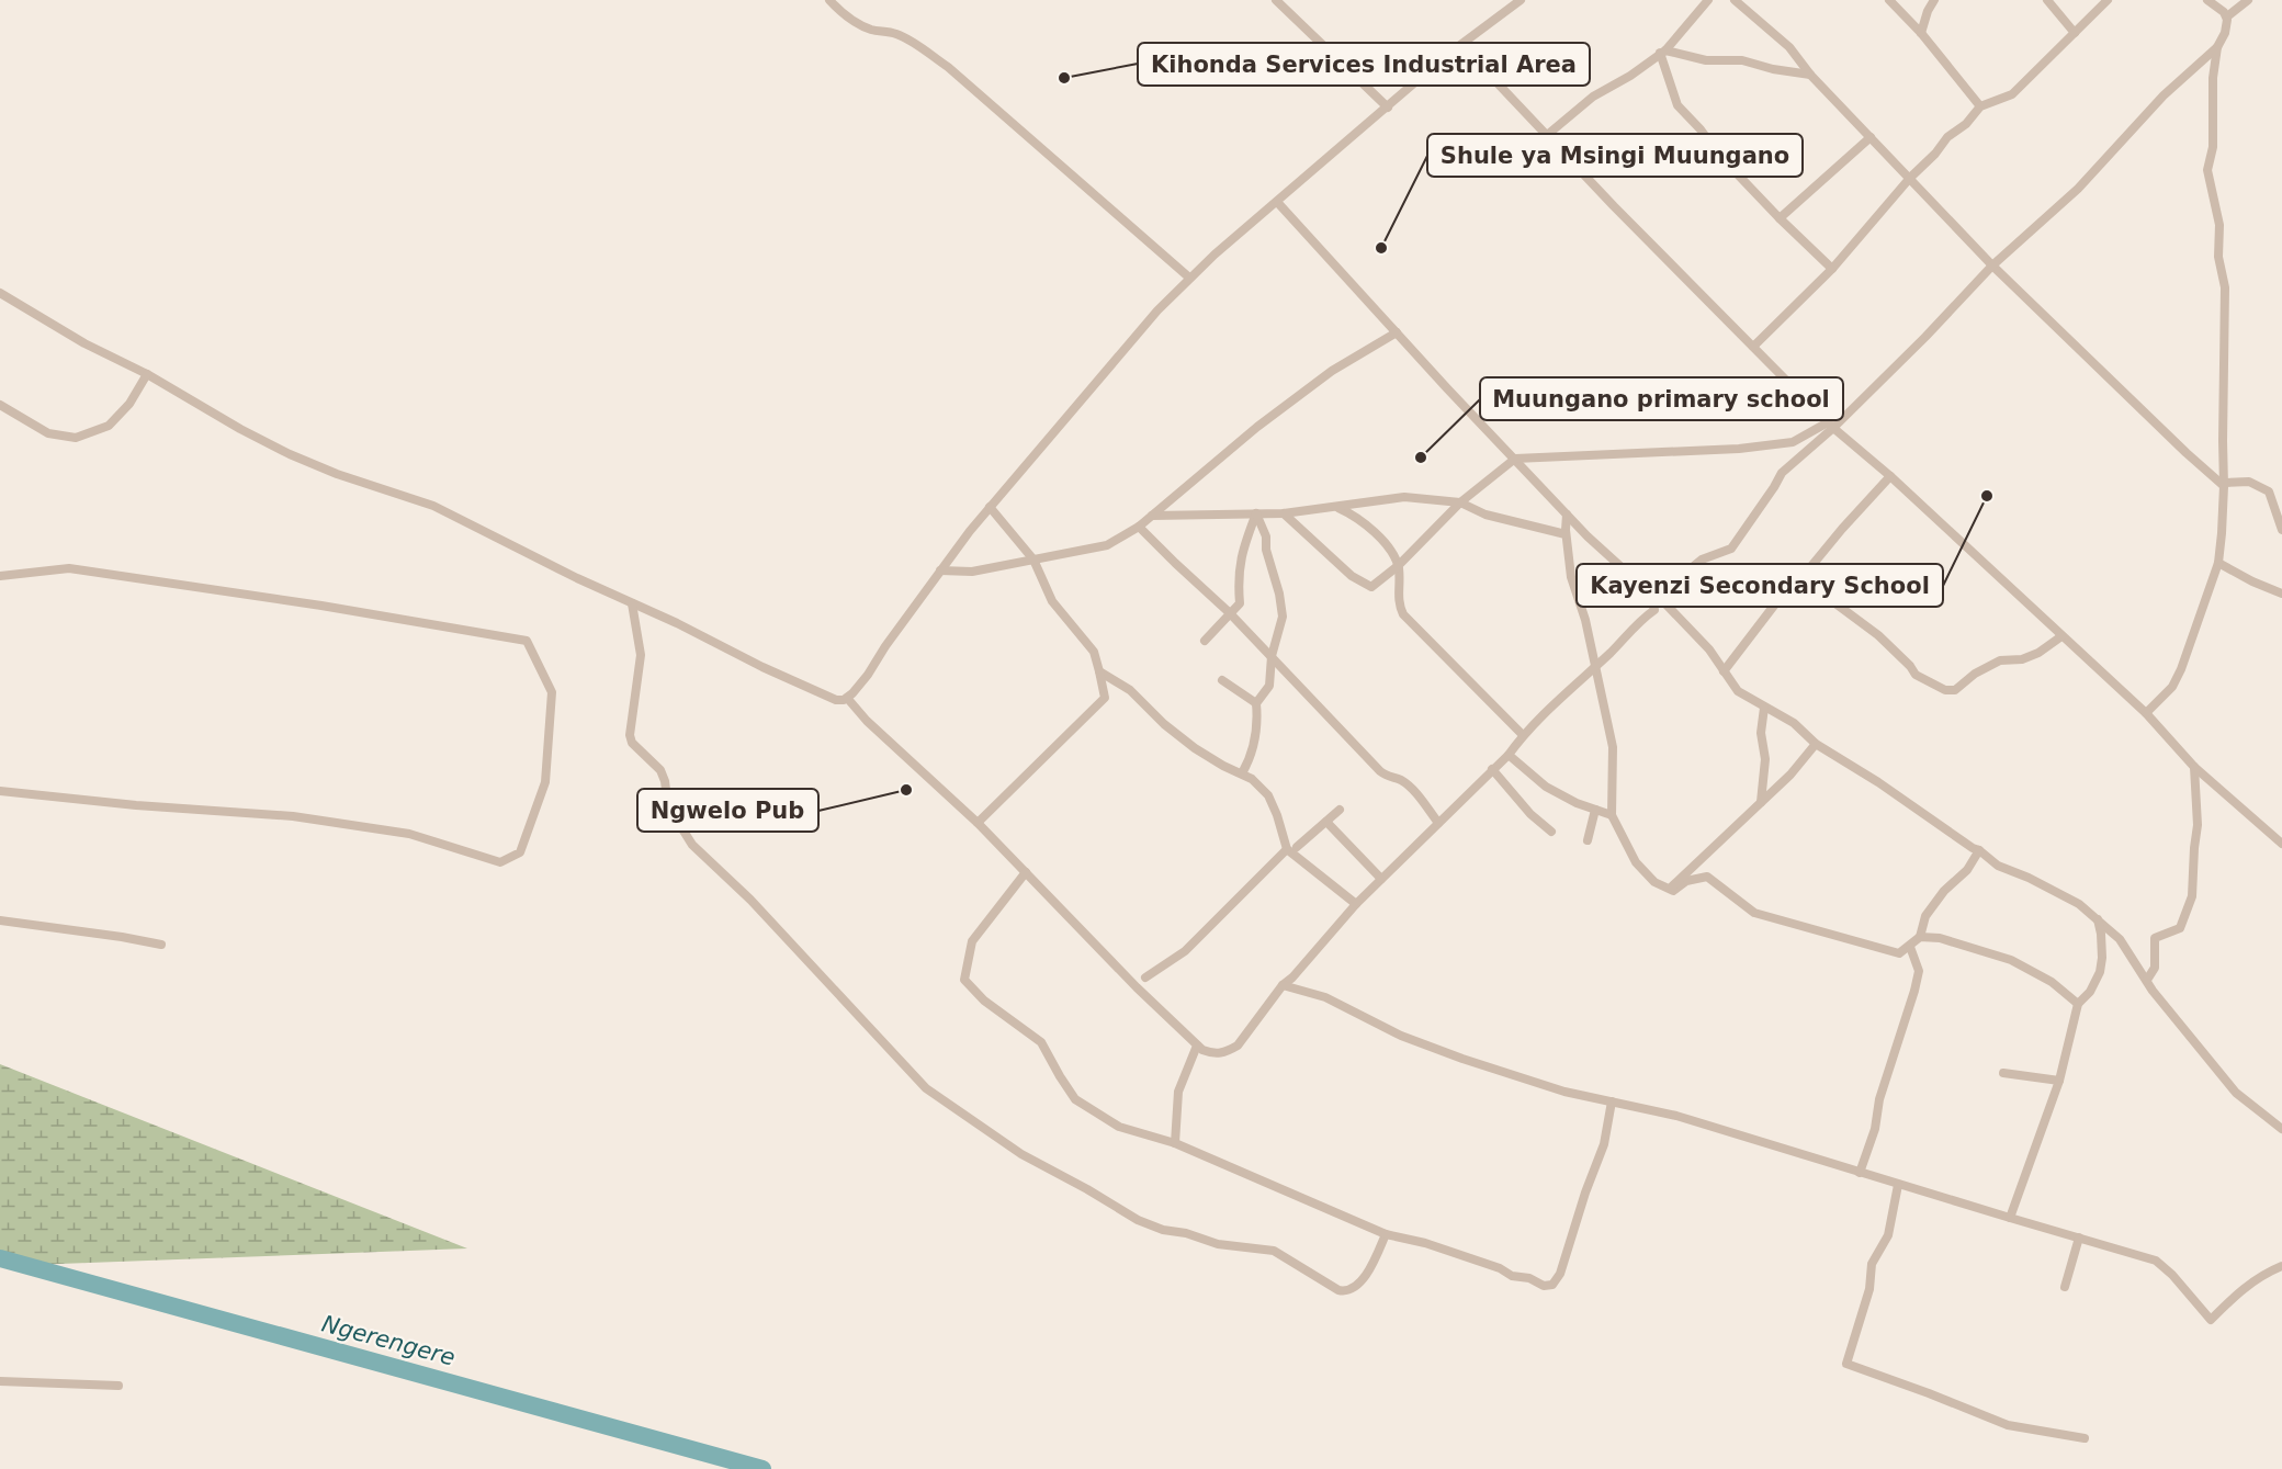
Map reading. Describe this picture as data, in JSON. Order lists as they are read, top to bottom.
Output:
{
  "water": ["Ngerengere"],
  "places": [
    "Kihonda Services Industrial Area",
    "Shule ya Msingi Muungano",
    "Muungano primary school",
    "Kayenzi Secondary School",
    "Ngwelo Pub"
  ]
}
